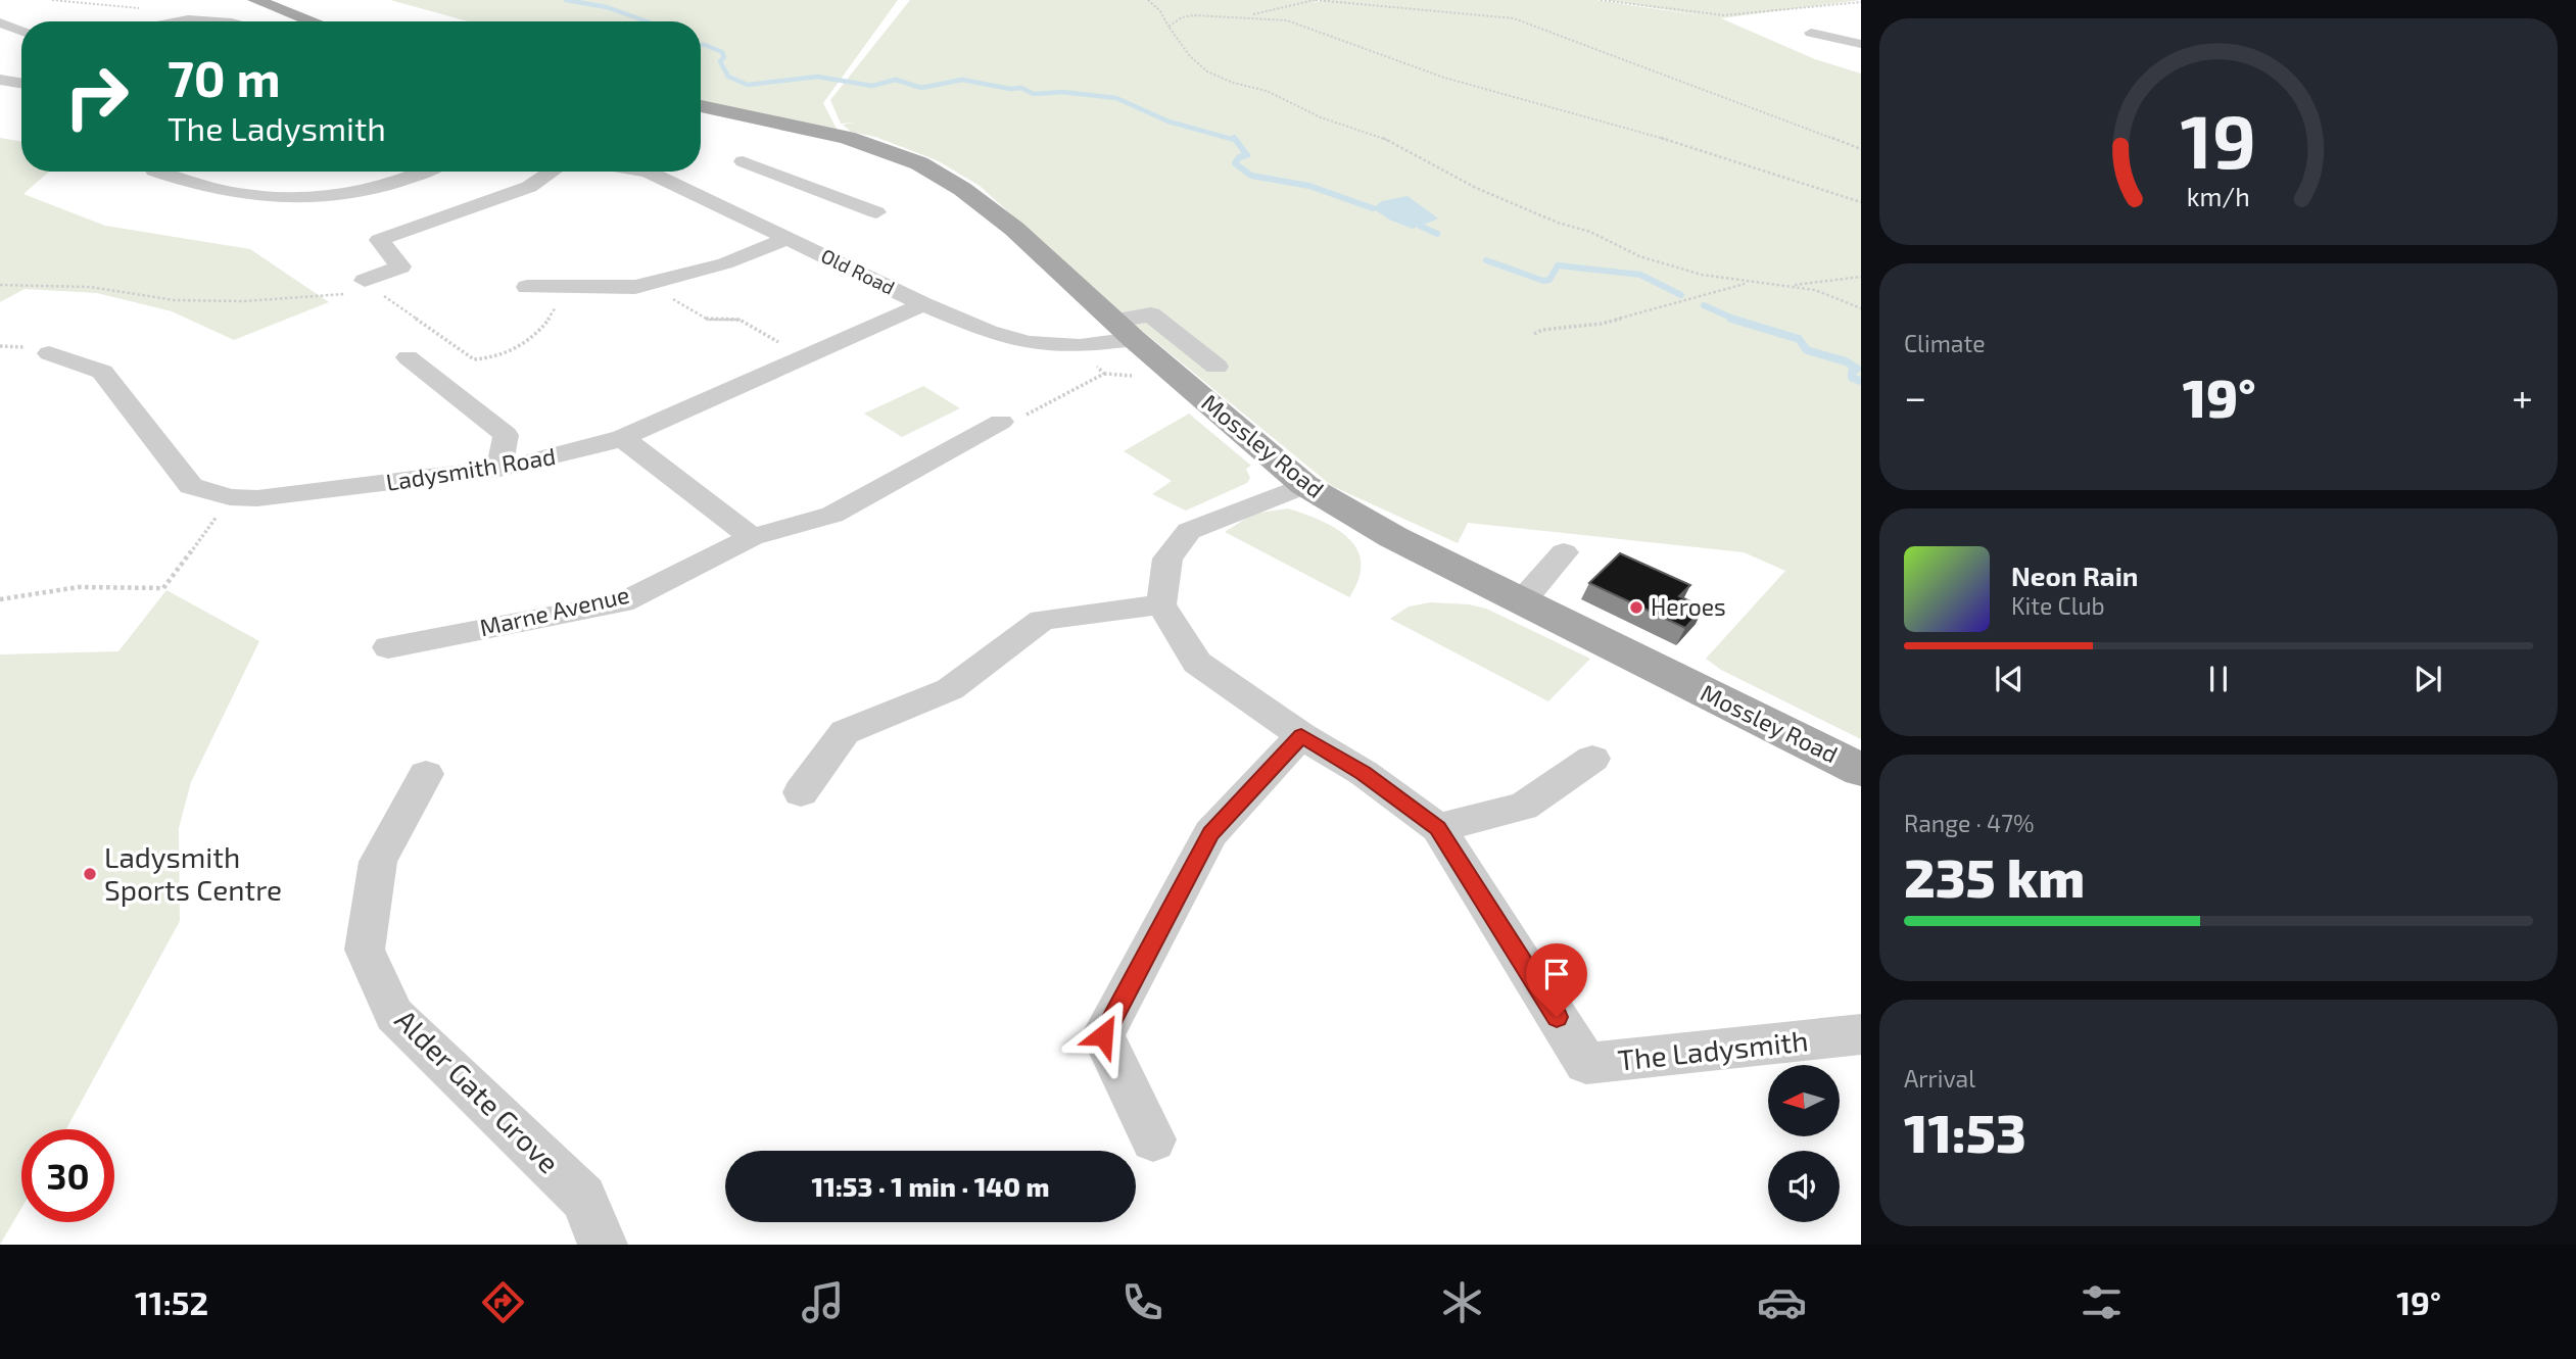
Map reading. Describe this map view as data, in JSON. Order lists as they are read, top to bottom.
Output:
{
  "streets": {
    "main road": ["Mossley Road"],
    "street": [
      "Old Road",
      "Ladysmith Road",
      "Marne Avenue",
      "The Ladysmith",
      "Alder Gate Grove"
    ]
  },
  "crossings": [
    ["Old Road", "Mossley Road"],
    ["Old Road", "Ladysmith Road"]
  ],
  "places": ["Heroes", "Ladysmith Sports Centre"],
  "north": "left",
  "page": {
    "turn": ["70 m", "The Ladysmith"],
    "tile": [
      "Climate",
      ["Range · 47%", "235 km"],
      ["Arrival", "11:53"]
    ],
    "heat": ["−", "19°", "+"],
    "song": ["Neon Rain", "Kite Club"],
    "limit": "30",
    "trip": "11:53 · 1 min · 140 m",
    "tabs": ["11:52", "19°"],
    "gauge": ["19", "km/h"]
  }
}
